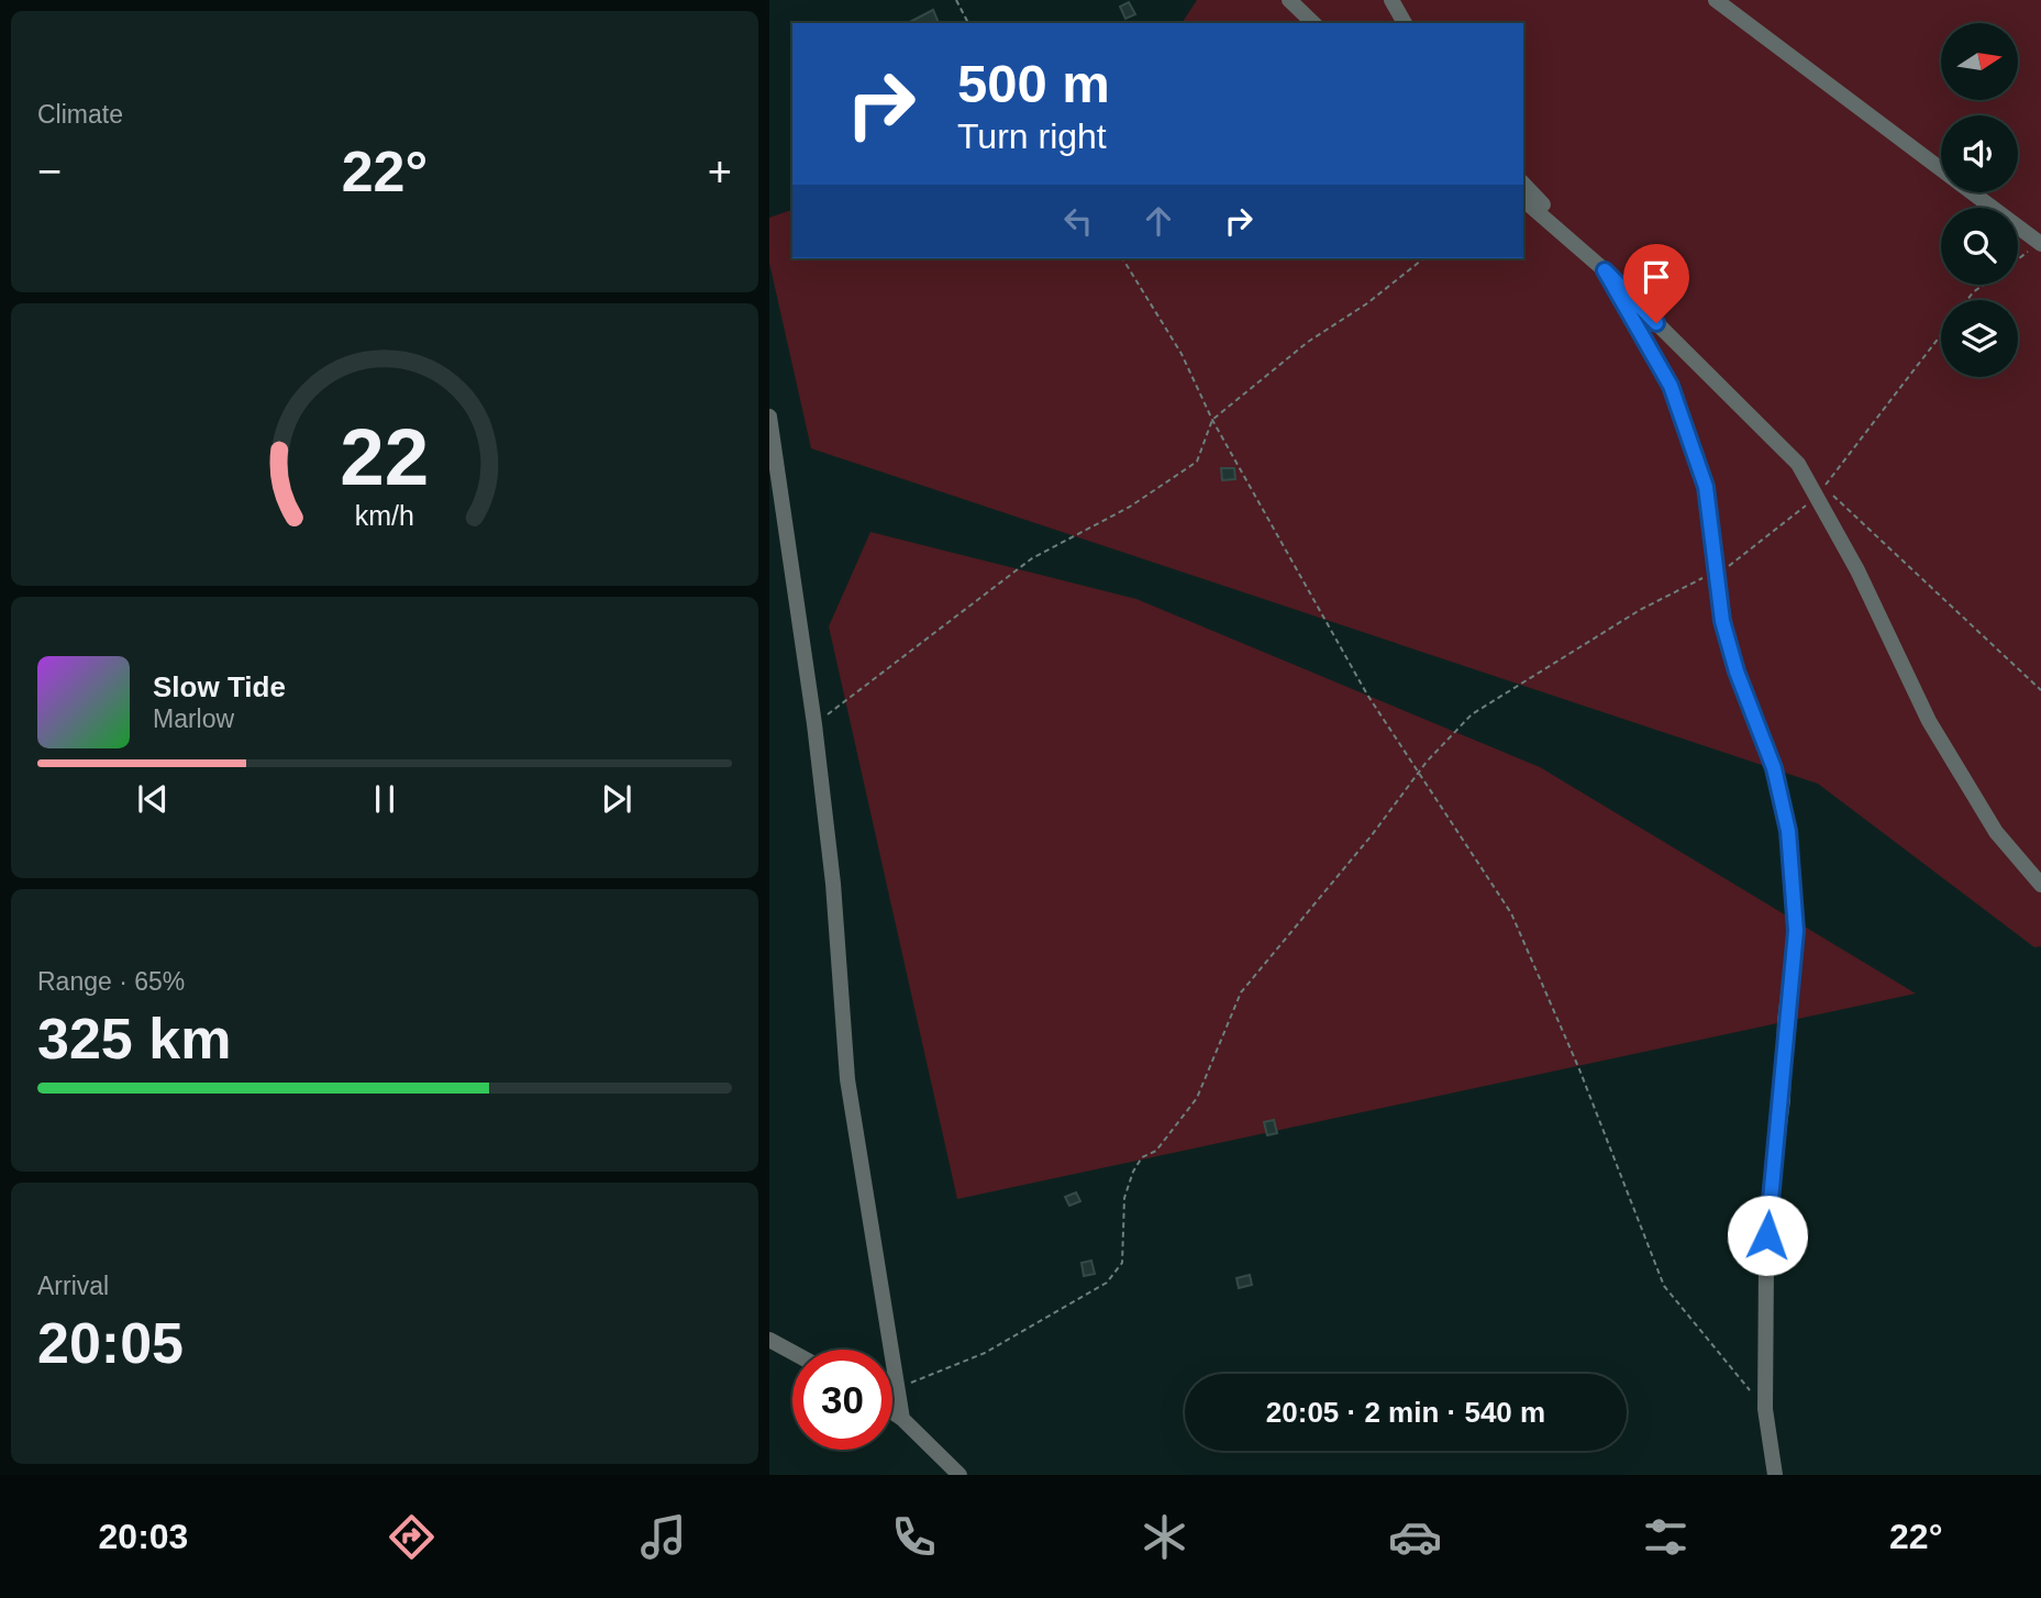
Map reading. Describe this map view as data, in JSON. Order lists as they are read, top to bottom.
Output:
{
  "north": "right",
  "page": {
    "tile": [
      "Climate",
      ["Range · 65%", "325 km"],
      ["Arrival", "20:05"]
    ],
    "turn": ["500 m", "Turn right"],
    "heat": ["−", "22°", "+"],
    "song": ["Slow Tide", "Marlow"],
    "limit": "30",
    "trip": "20:05 · 2 min · 540 m",
    "tabs": ["20:03", "22°"],
    "gauge": ["22", "km/h"]
  }
}
